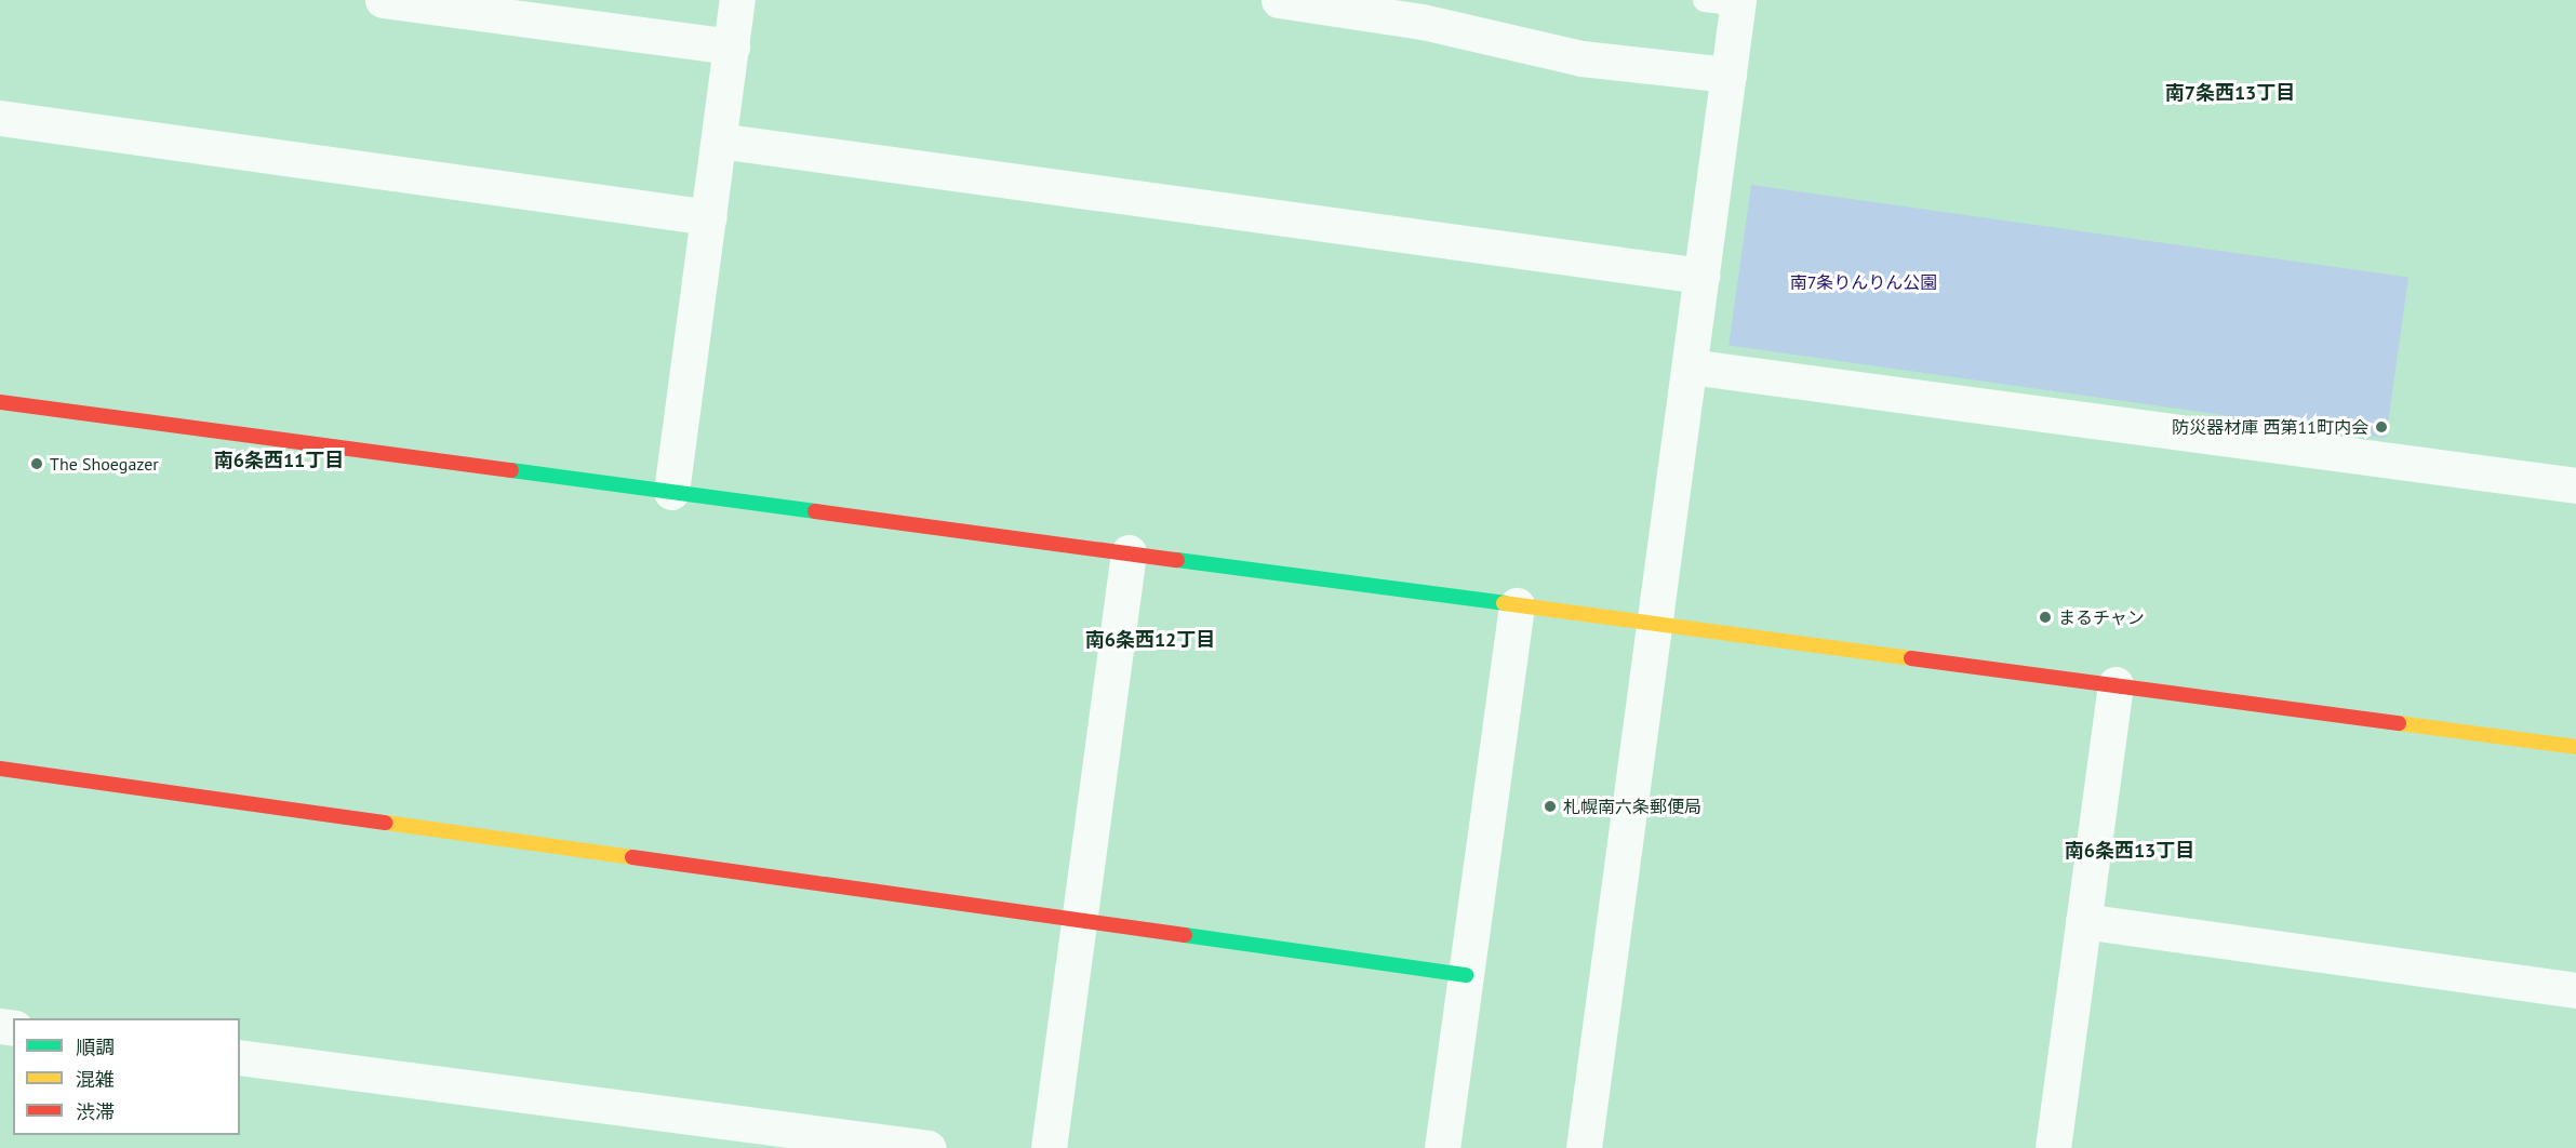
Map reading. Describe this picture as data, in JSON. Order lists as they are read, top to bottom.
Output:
{
  "districts": [
    "南7条西13丁目",
    "南6条西11丁目",
    "南6条西12丁目",
    "南6条西13丁目"
  ],
  "parks": ["南7条りんりん公園"],
  "places": [
    "防災器材庫 西第11町内会",
    "The Shoegazer",
    "まるチャン",
    "札幌南六条郵便局"
  ],
  "legend": ["順調", "混雑", "渋滞"]
}
